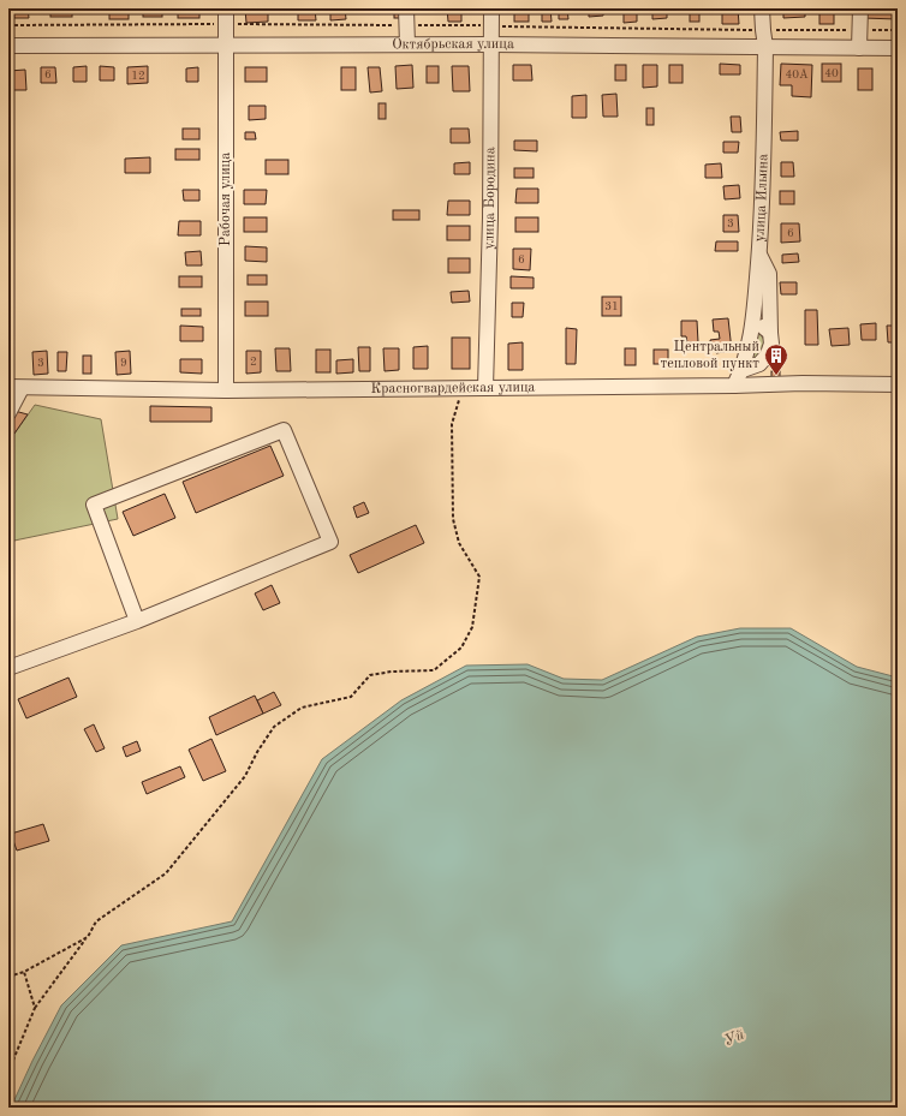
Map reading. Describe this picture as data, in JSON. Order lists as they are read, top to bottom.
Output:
{
  "streets": {
    "street": [
      "Октябрьская улица",
      "улица Бородина",
      "улица Ильина",
      "Рабочая улица",
      "Красногвардейская улица"
    ]
  },
  "crossings": [
    ["Октябрьская улица", "улица Бородина"],
    ["Октябрьская улица", "улица Ильина"],
    ["Октябрьская улица", "Рабочая улица"],
    ["улица Бородина", "Красногвардейская улица"],
    ["улица Ильина", "Красногвардейская улица"],
    ["Рабочая улица", "Красногвардейская улица"]
  ],
  "water": ["Уй"],
  "places": {
    "building": ["Центральный тепловой пункт"]
  },
  "house_numbers": [
    "40",
    "6",
    "40А",
    "12",
    "3",
    "6",
    "6",
    "31",
    "2",
    "3",
    "9"
  ]
}
